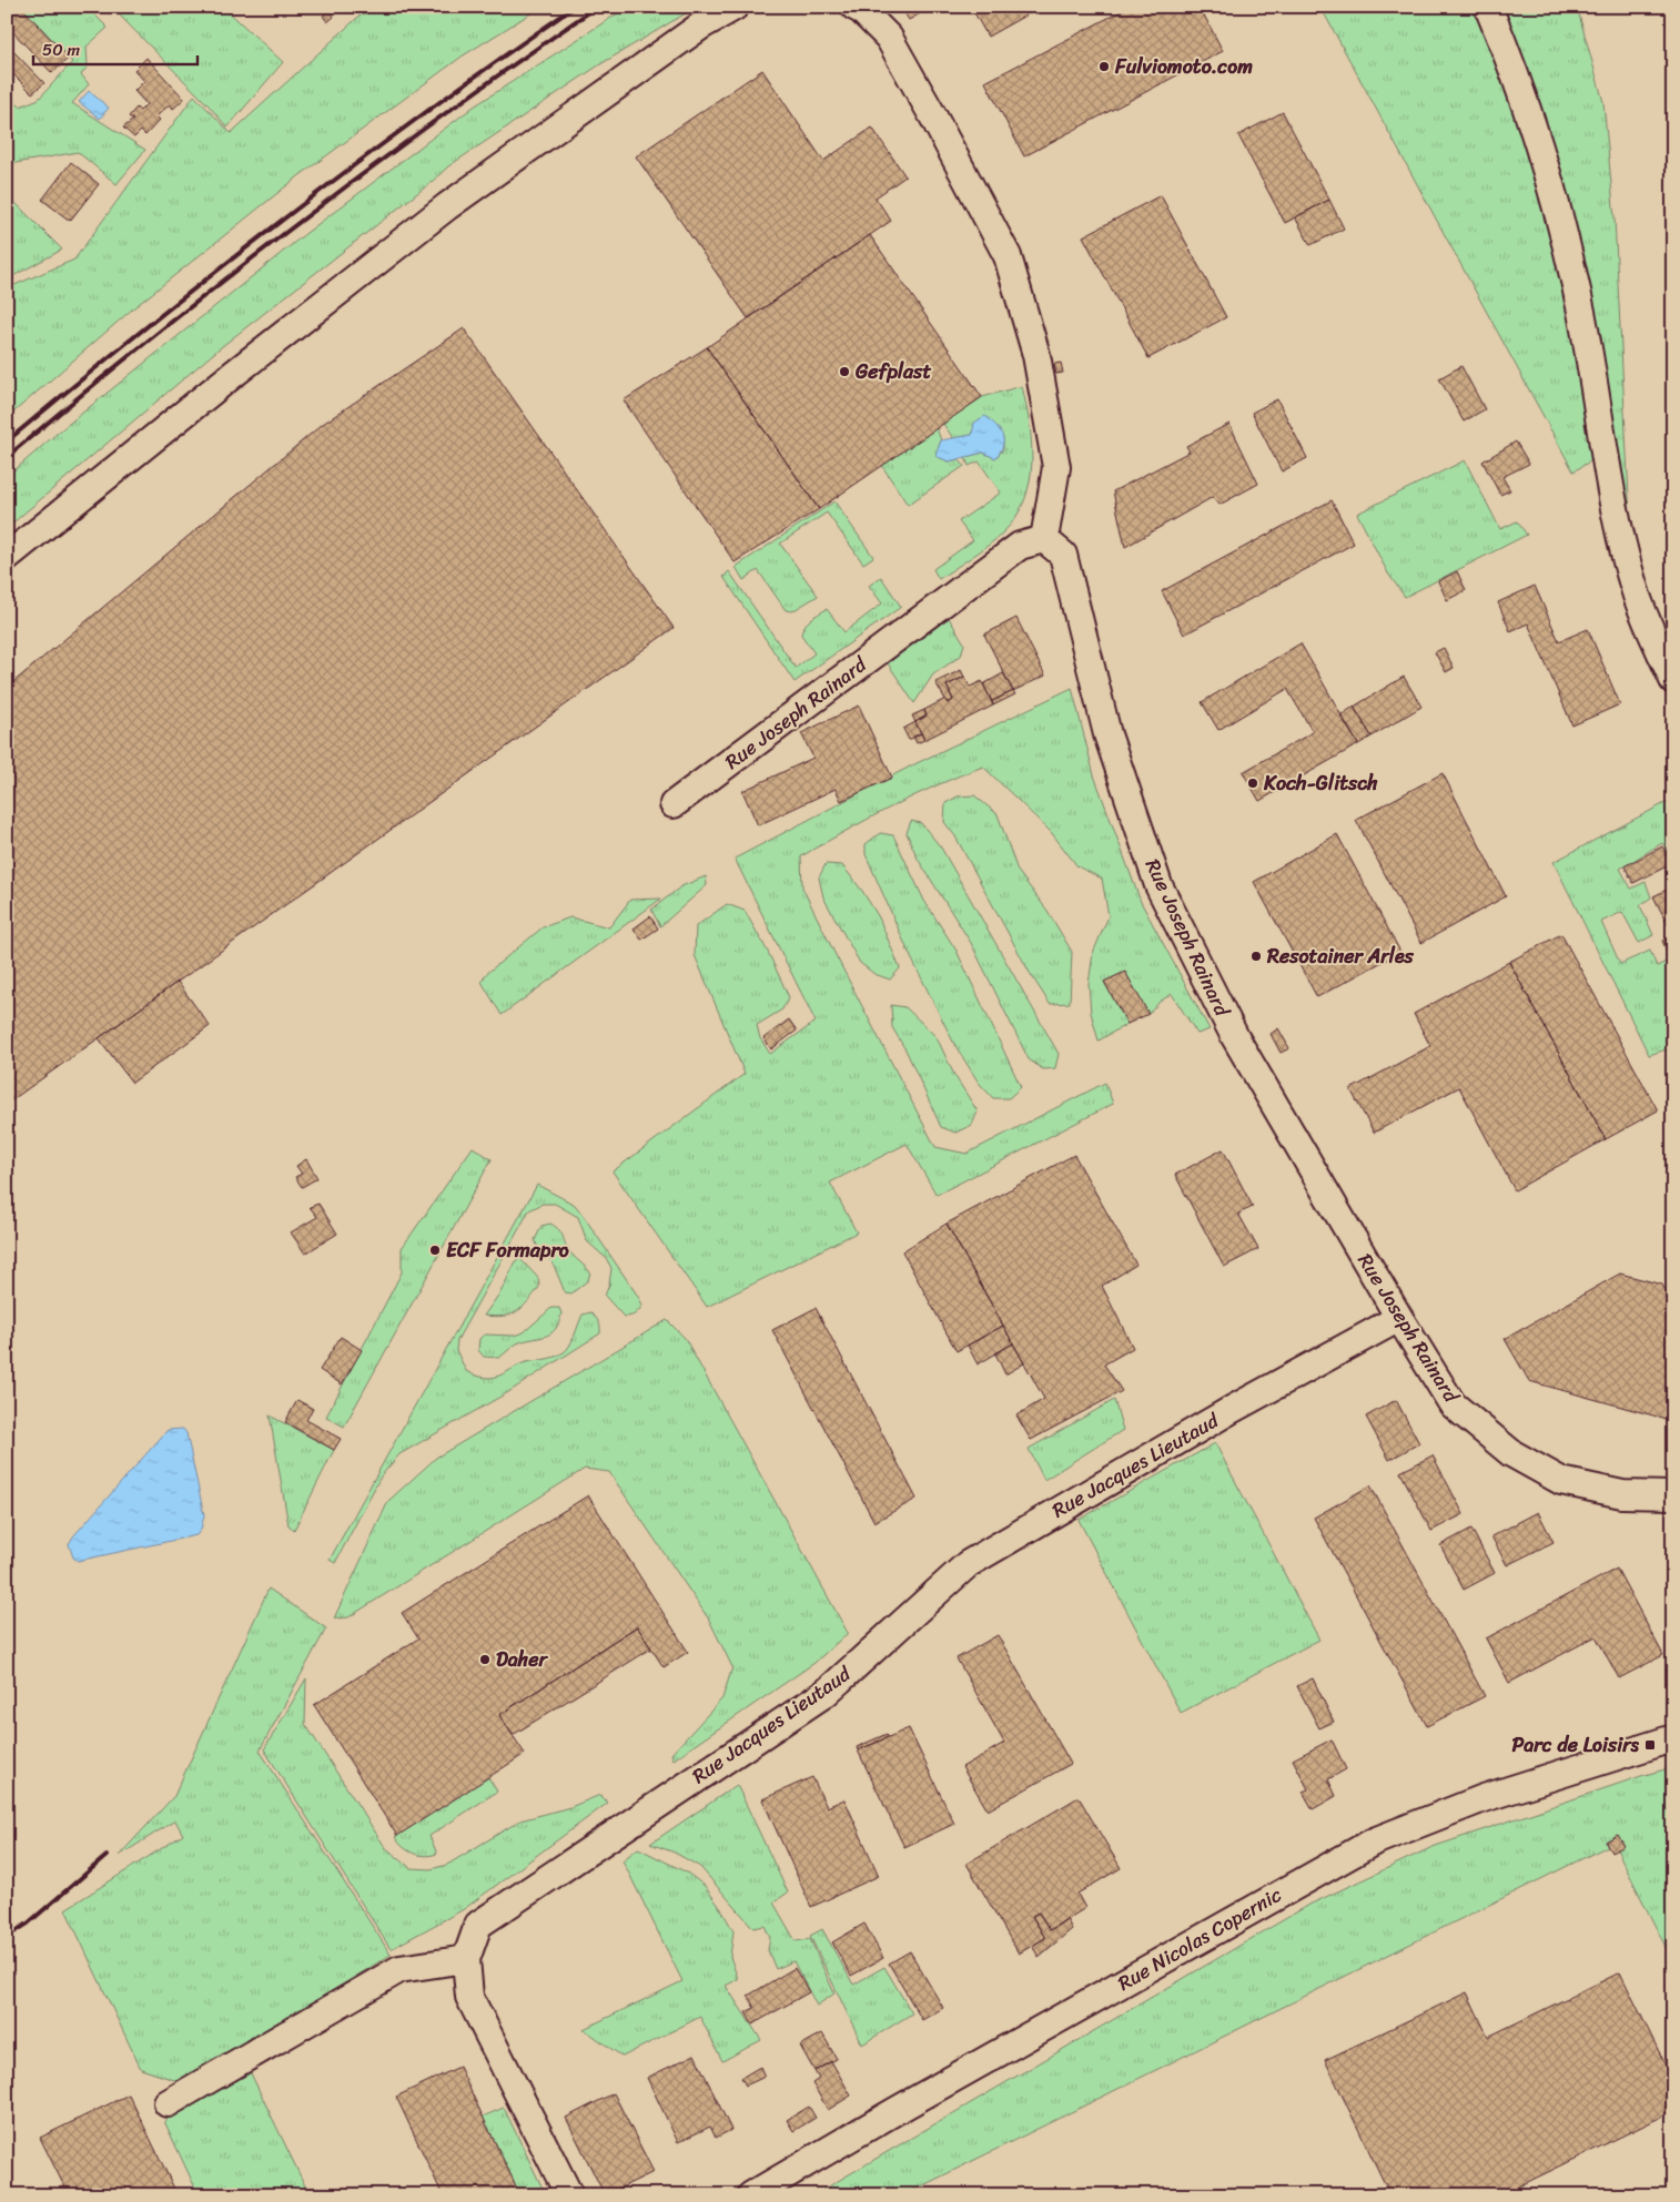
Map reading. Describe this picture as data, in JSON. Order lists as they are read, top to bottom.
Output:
{
  "streets": {
    "street": ["Rue Joseph Rainard", "Rue Jacques Lieutaud", "Rue Nicolas Copernic"]
  },
  "crossings": [
    ["Rue Joseph Rainard", "Rue Jacques Lieutaud"]
  ],
  "places": {
    "other": [
      "Fulviomoto.com",
      "Gefplast",
      "Koch-Glitsch",
      "Resotainer Arles",
      "ECF Formapro",
      "Daher"
    ],
    "transit": ["Parc de Loisirs"]
  },
  "scale_bar": "50 m"
}
